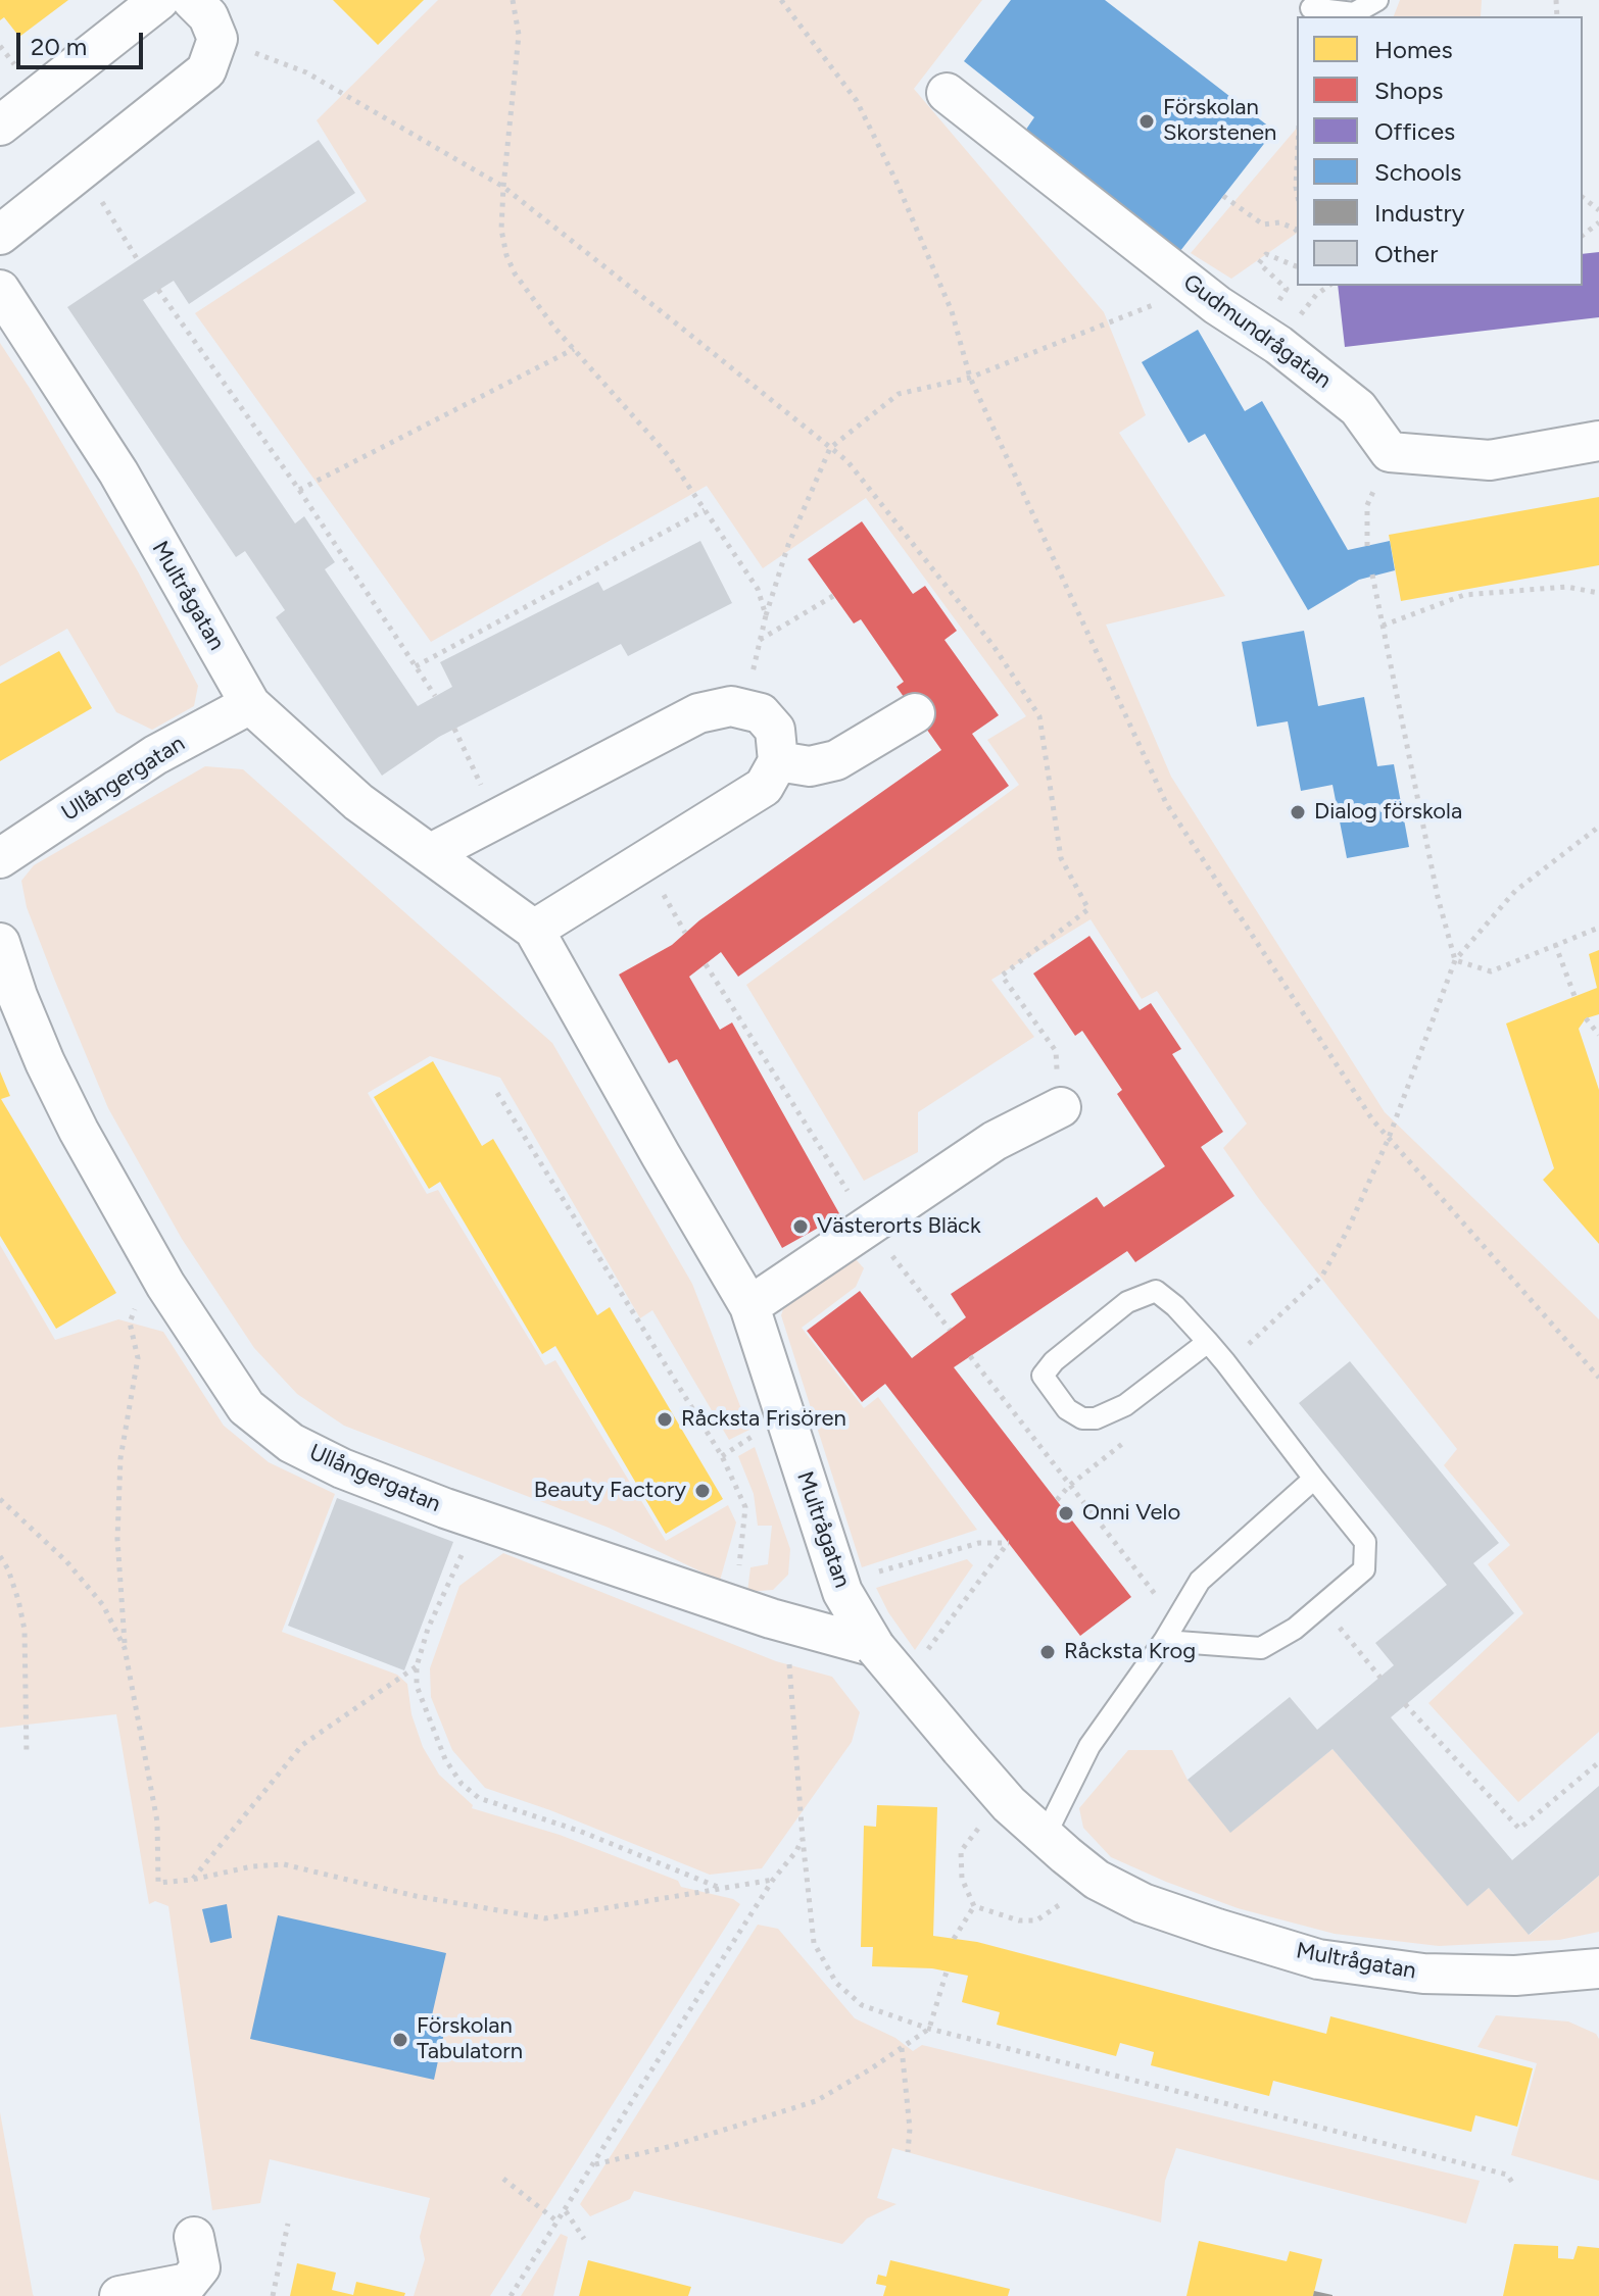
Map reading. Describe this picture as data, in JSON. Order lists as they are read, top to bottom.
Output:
{
  "streets": {
    "street": ["Gudmundrågatan", "Multrågatan", "Ullångergatan"]
  },
  "crossings": [
    ["Multrågatan", "Ullångergatan"]
  ],
  "places": [
    "Förskolan Skorstenen",
    "Dialog förskola",
    "Västerorts Bläck",
    "Råcksta Frisören",
    "Beauty Factory",
    "Onni Velo",
    "Råcksta Krog",
    "Förskolan Tabulatorn"
  ],
  "legend": [
    "Homes",
    "Shops",
    "Offices",
    "Schools",
    "Industry",
    "Other"
  ],
  "scale_bar": "20 m"
}
